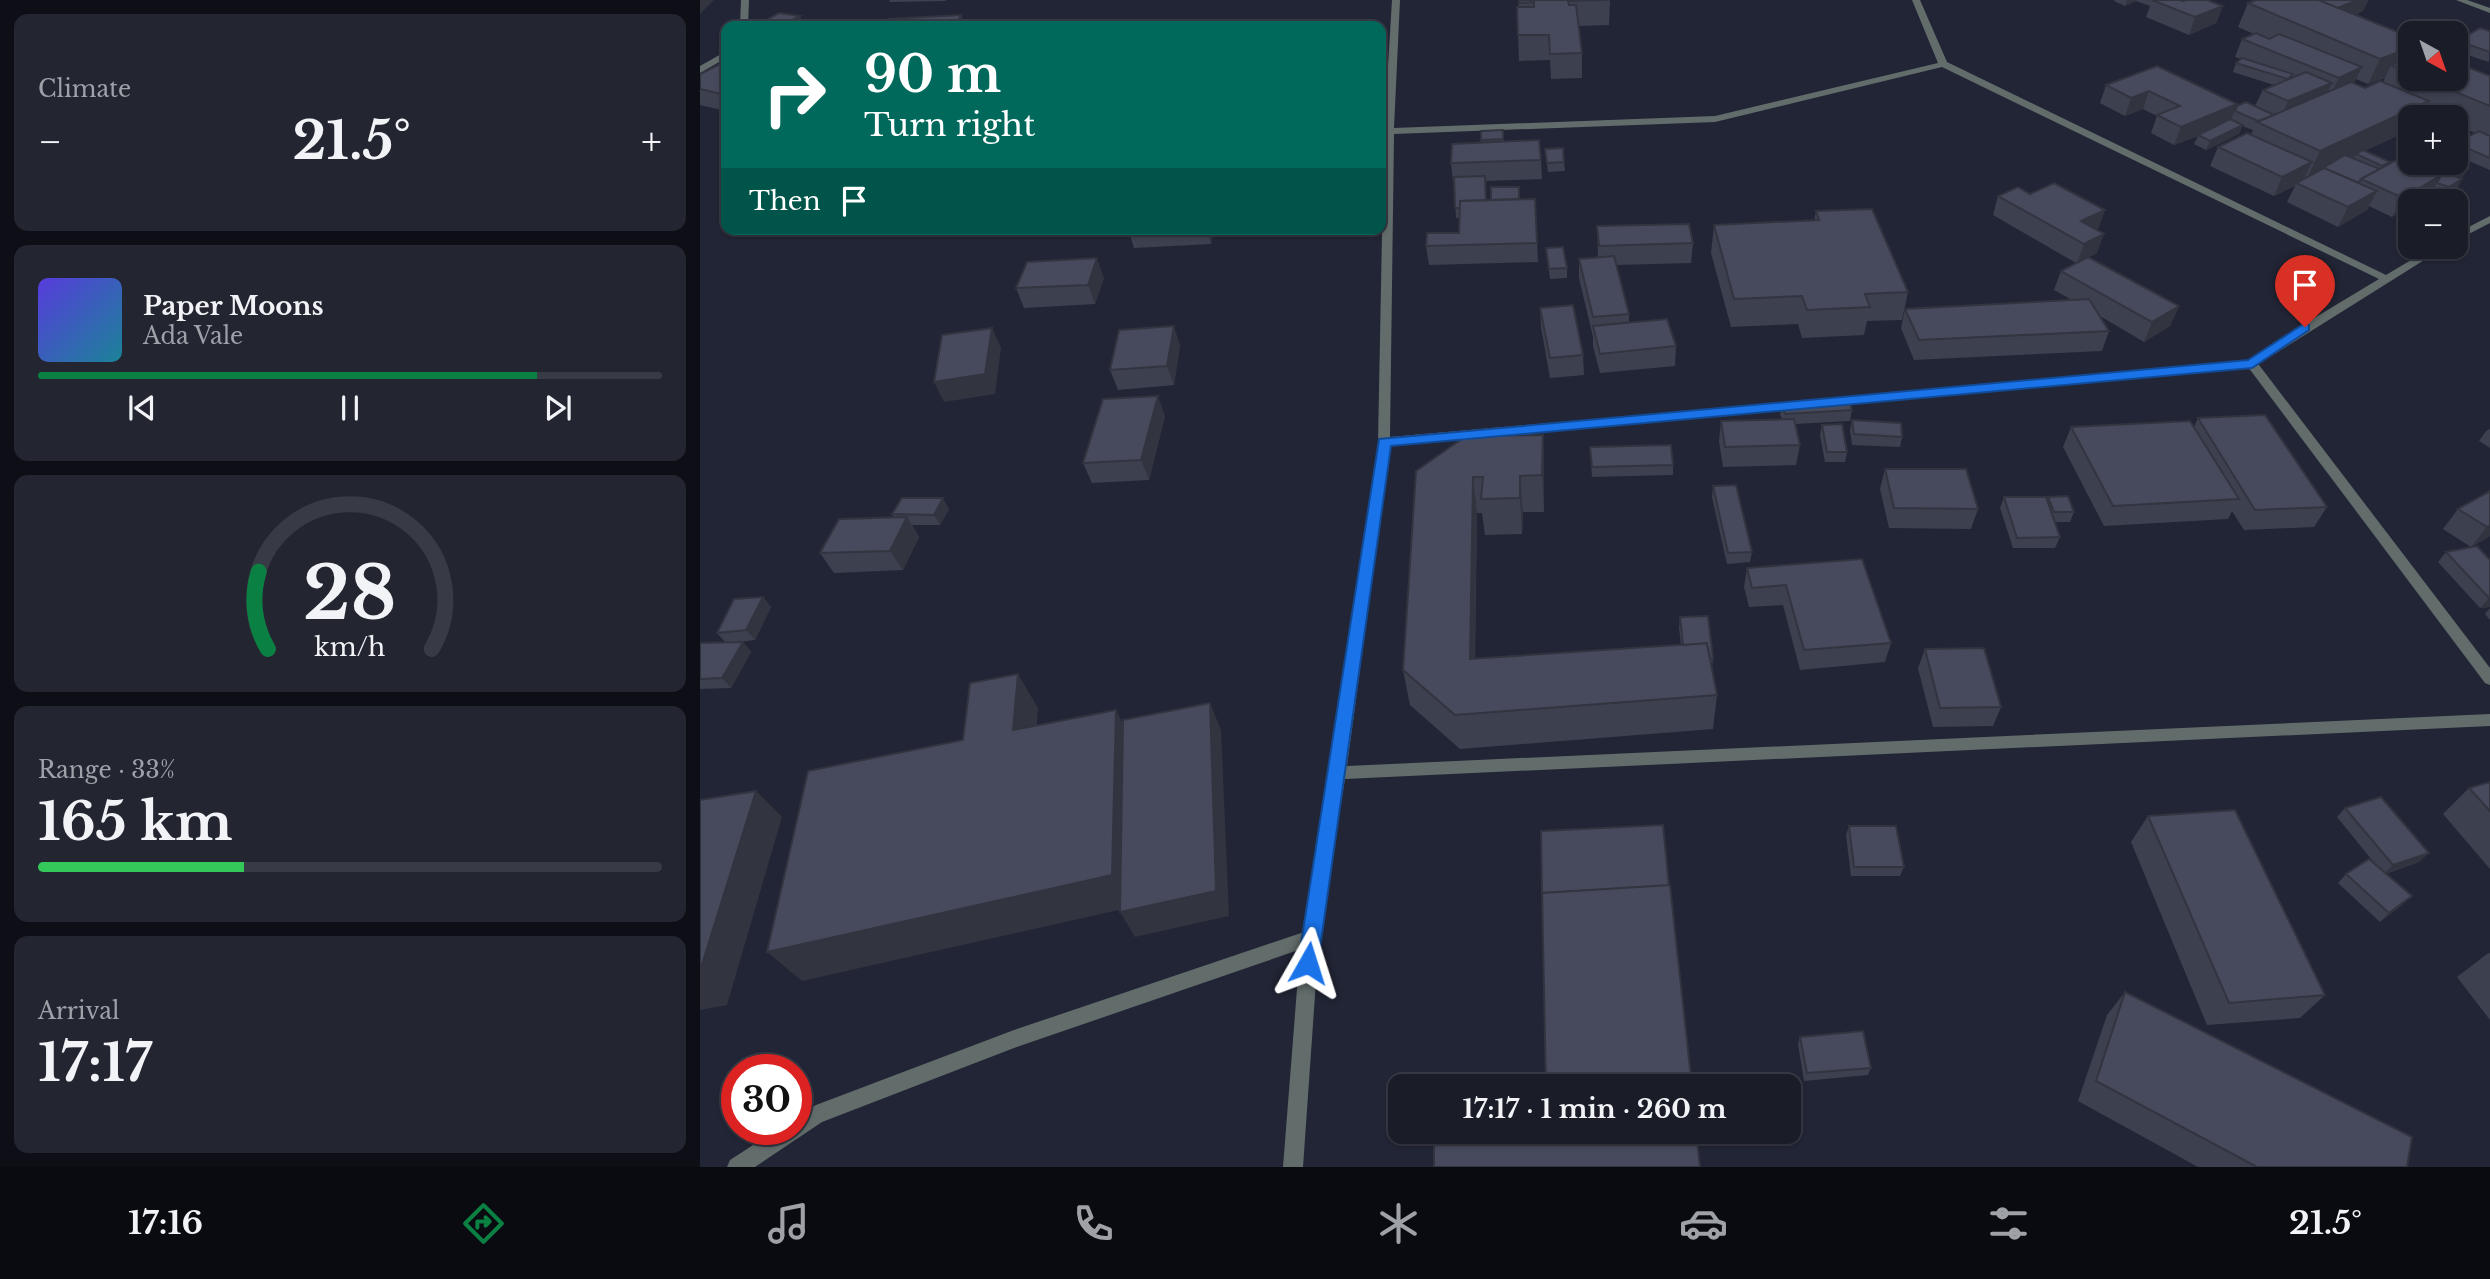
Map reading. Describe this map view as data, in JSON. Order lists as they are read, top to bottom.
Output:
{
  "north": "bottom right",
  "page": {
    "tile": [
      "Climate",
      ["Range · 33%", "165 km"],
      ["Arrival", "17:17"]
    ],
    "map_buttons": ["+", "−"],
    "turn": ["90 m", "Turn right"],
    "heat": ["−", "21.5°", "+"],
    "then": "Then",
    "song": ["Paper Moons", "Ada Vale"],
    "limit": "30",
    "trip": "17:17 · 1 min · 260 m",
    "tabs": ["17:16", "21.5°"],
    "gauge": ["28", "km/h"]
  }
}
